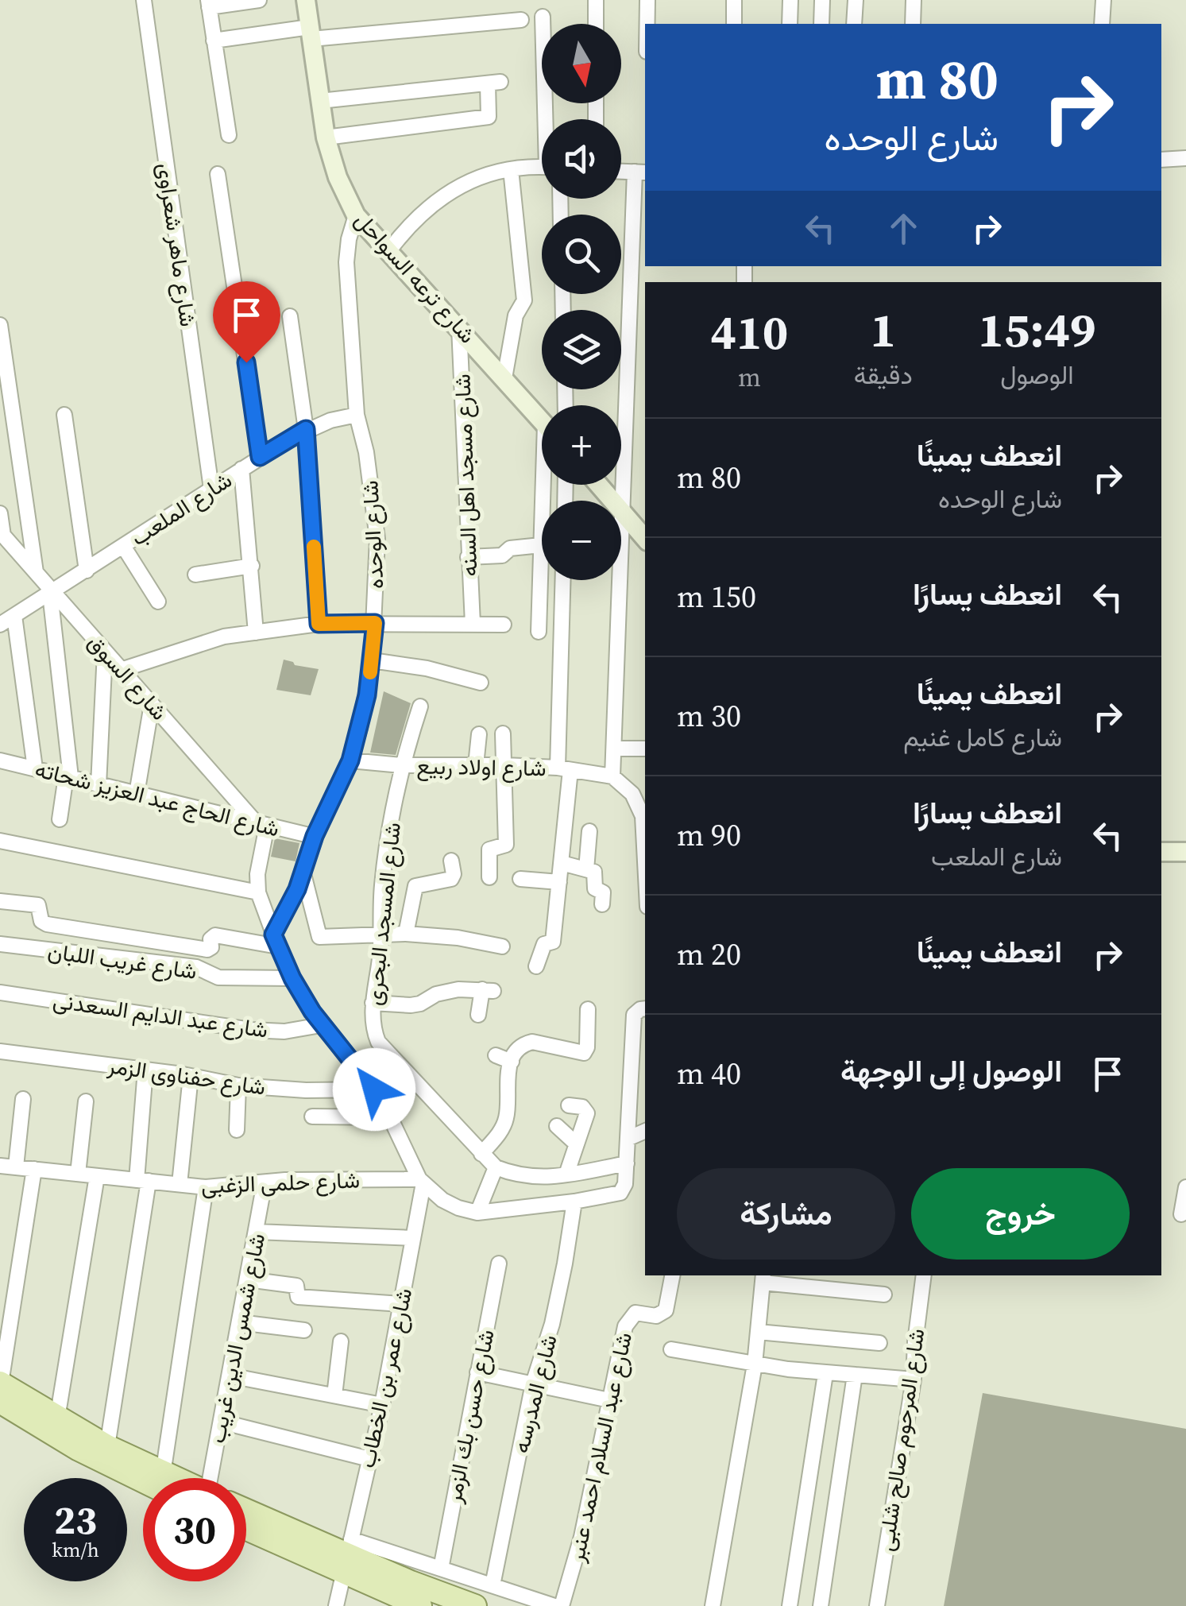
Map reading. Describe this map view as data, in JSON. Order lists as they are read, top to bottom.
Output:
{
  "streets": {
    "main road": ["شارع ترعه السواحل"],
    "street": [
      "شارع ماهر شعراوى",
      "شارع مسجد اهل السنه",
      "شارع الملعب",
      "شارع الوحده",
      "شارع السوق",
      "شارع اولاد ربيع",
      "شارع الحاج عبد العزيز شحاته",
      "شارع المسجد البحرى",
      "شارع غريب اللبان",
      "شارع عبد الدايم السعدنى",
      "شارع حفناوى الزمر",
      "شارع حلمى الزغبى",
      "شارع شمس الدين غريب",
      "شارع عمر بن الخطاب",
      "شارع المدرسه",
      "شارع حسن بك الزمر",
      "شارع المرحوم صالح شلبى",
      "شارع عبد السلام احمد عنبر"
    ]
  },
  "crossings": [
    ["شارع ماهر شعراوى", "شارع الملعب"],
    ["شارع ترعه السواحل", "شارع مسجد اهل السنه"],
    ["شارع ترعه السواحل", "شارع الوحده"],
    ["شارع الملعب", "شارع الوحده"],
    ["شارع الملعب", "شارع السوق"],
    ["شارع الوحده", "شارع اولاد ربيع"],
    ["شارع الوحده", "شارع الحاج عبد العزيز شحاته"],
    ["شارع السوق", "شارع الحاج عبد العزيز شحاته"],
    ["شارع اولاد ربيع", "شارع المسجد البحرى"],
    ["شارع حلمى الزغبى", "شارع شمس الدين غريب"],
    ["شارع حلمى الزغبى", "شارع عمر بن الخطاب"]
  ],
  "north": "bottom",
  "page": {
    "map_buttons": ["+", "−"],
    "turn": ["80 m", "شارع الوحده"],
    "eta": [
      "15:49",
      "الوصول",
      "1",
      "دقيقة",
      "410",
      "m"
    ],
    "list": [
      {
        "name": "انعطف يمينًا",
        "note": "شارع الوحده",
        "value": "80 m"
      },
      {
        "name": "انعطف يسارًا",
        "value": "150 m"
      },
      {
        "name": "انعطف يمينًا",
        "note": "شارع كامل غنيم",
        "value": "30 m"
      },
      {
        "name": "انعطف يسارًا",
        "note": "شارع الملعب",
        "value": "90 m"
      },
      {
        "name": "انعطف يمينًا",
        "value": "20 m"
      },
      {
        "name": "الوصول إلى الوجهة",
        "value": "40 m"
      }
    ],
    "buttons": ["خروج", "مشاركة"],
    "speed": "23 km/h",
    "limit": "30"
  }
}
